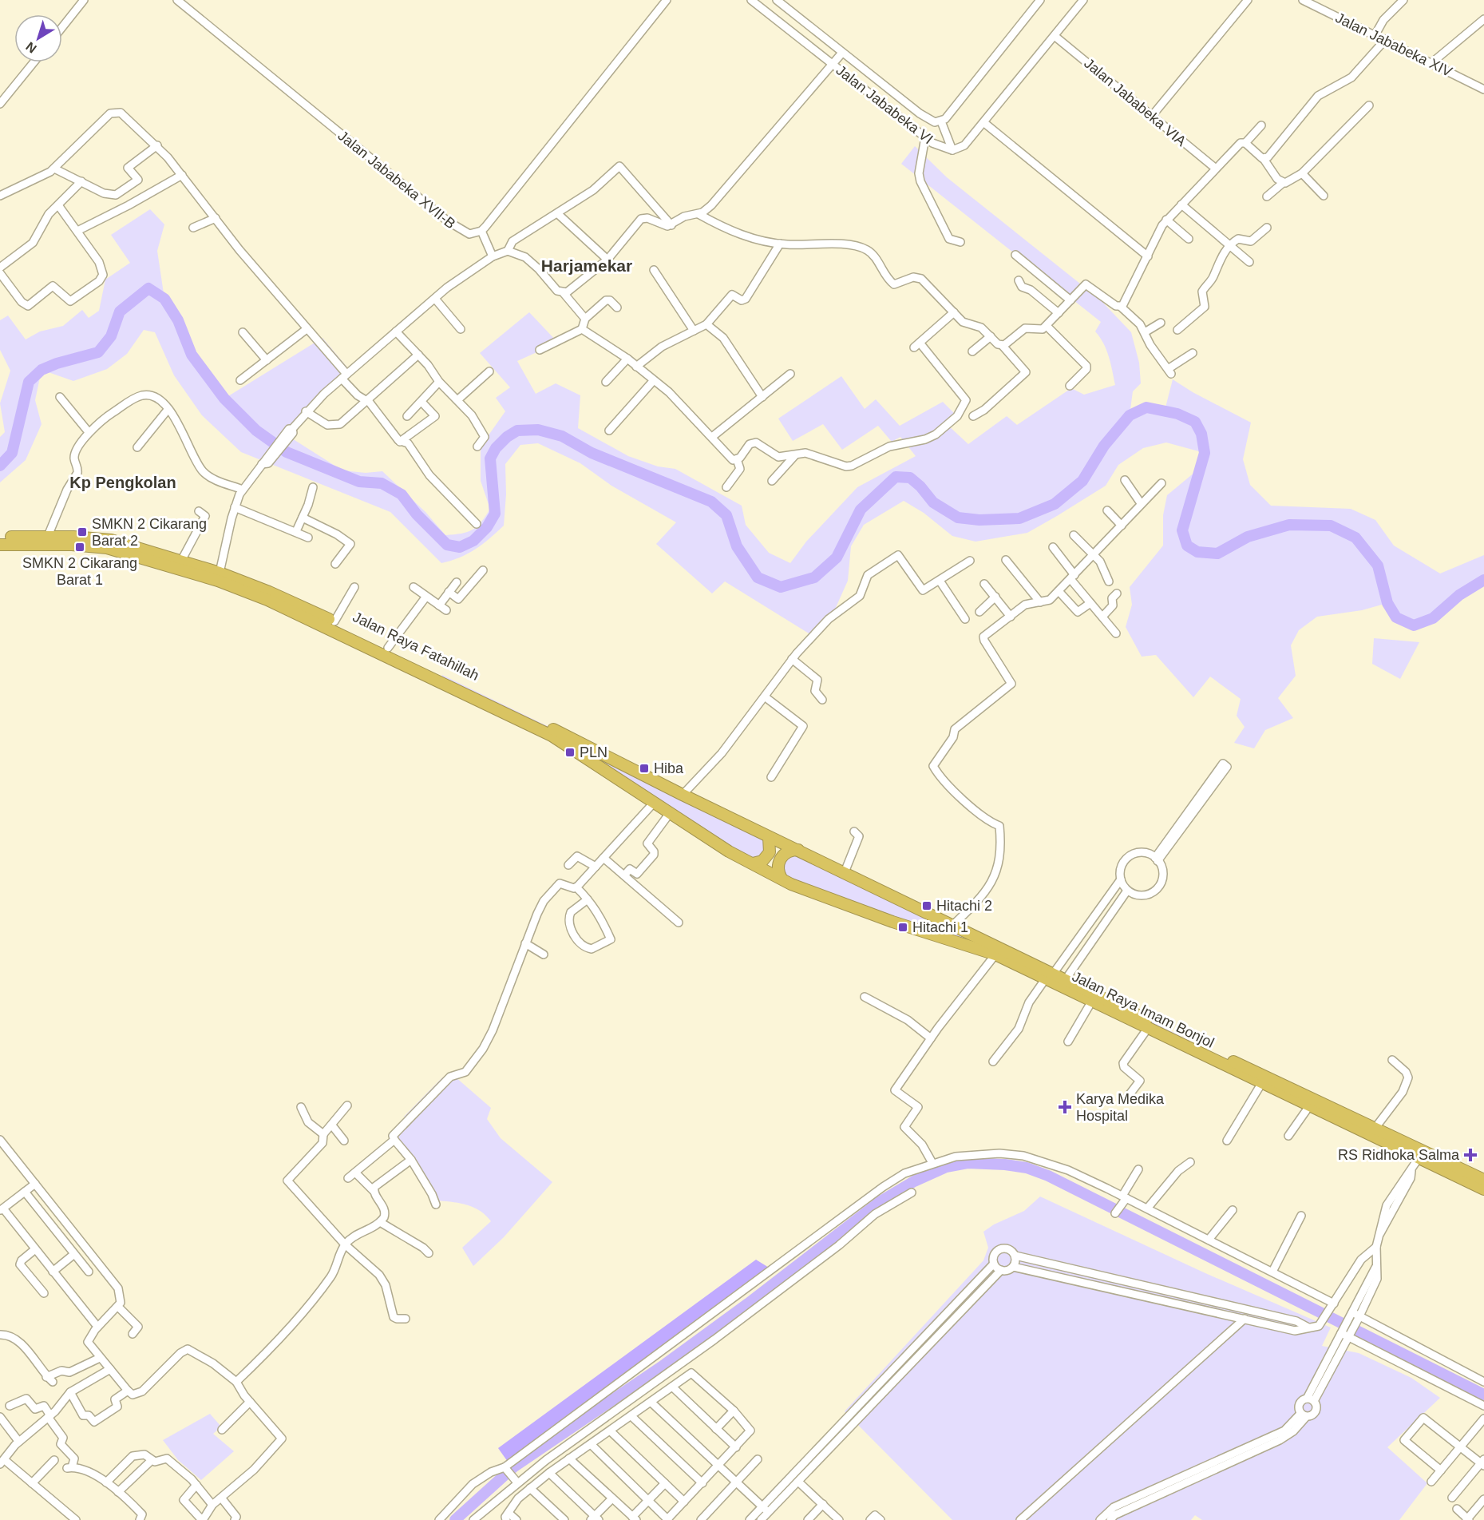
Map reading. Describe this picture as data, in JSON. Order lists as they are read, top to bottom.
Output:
{
  "streets": {
    "highway": ["Jalan Raya Fatahillah", "Jalan Raya Imam Bonjol"],
    "street": [
      "Jalan Jababeka XIV",
      "Jalan Jababeka VIA",
      "Jalan Jababeka VI",
      "Jalan Jababeka XVII-B"
    ]
  },
  "crossings": [
    ["Jalan Raya Fatahillah", "Jalan Raya Imam Bonjol"]
  ],
  "districts": ["Harjamekar", "Kp Pengkolan"],
  "places": {
    "transit": [
      "SMKN 2 Cikarang Barat 2",
      "SMKN 2 Cikarang Barat 1",
      "PLN",
      "Hiba",
      "Hitachi 2",
      "Hitachi 1"
    ],
    "health": ["Karya Medika Hospital", "RS Ridhoka Salma"]
  },
  "north": "bottom left"
}
